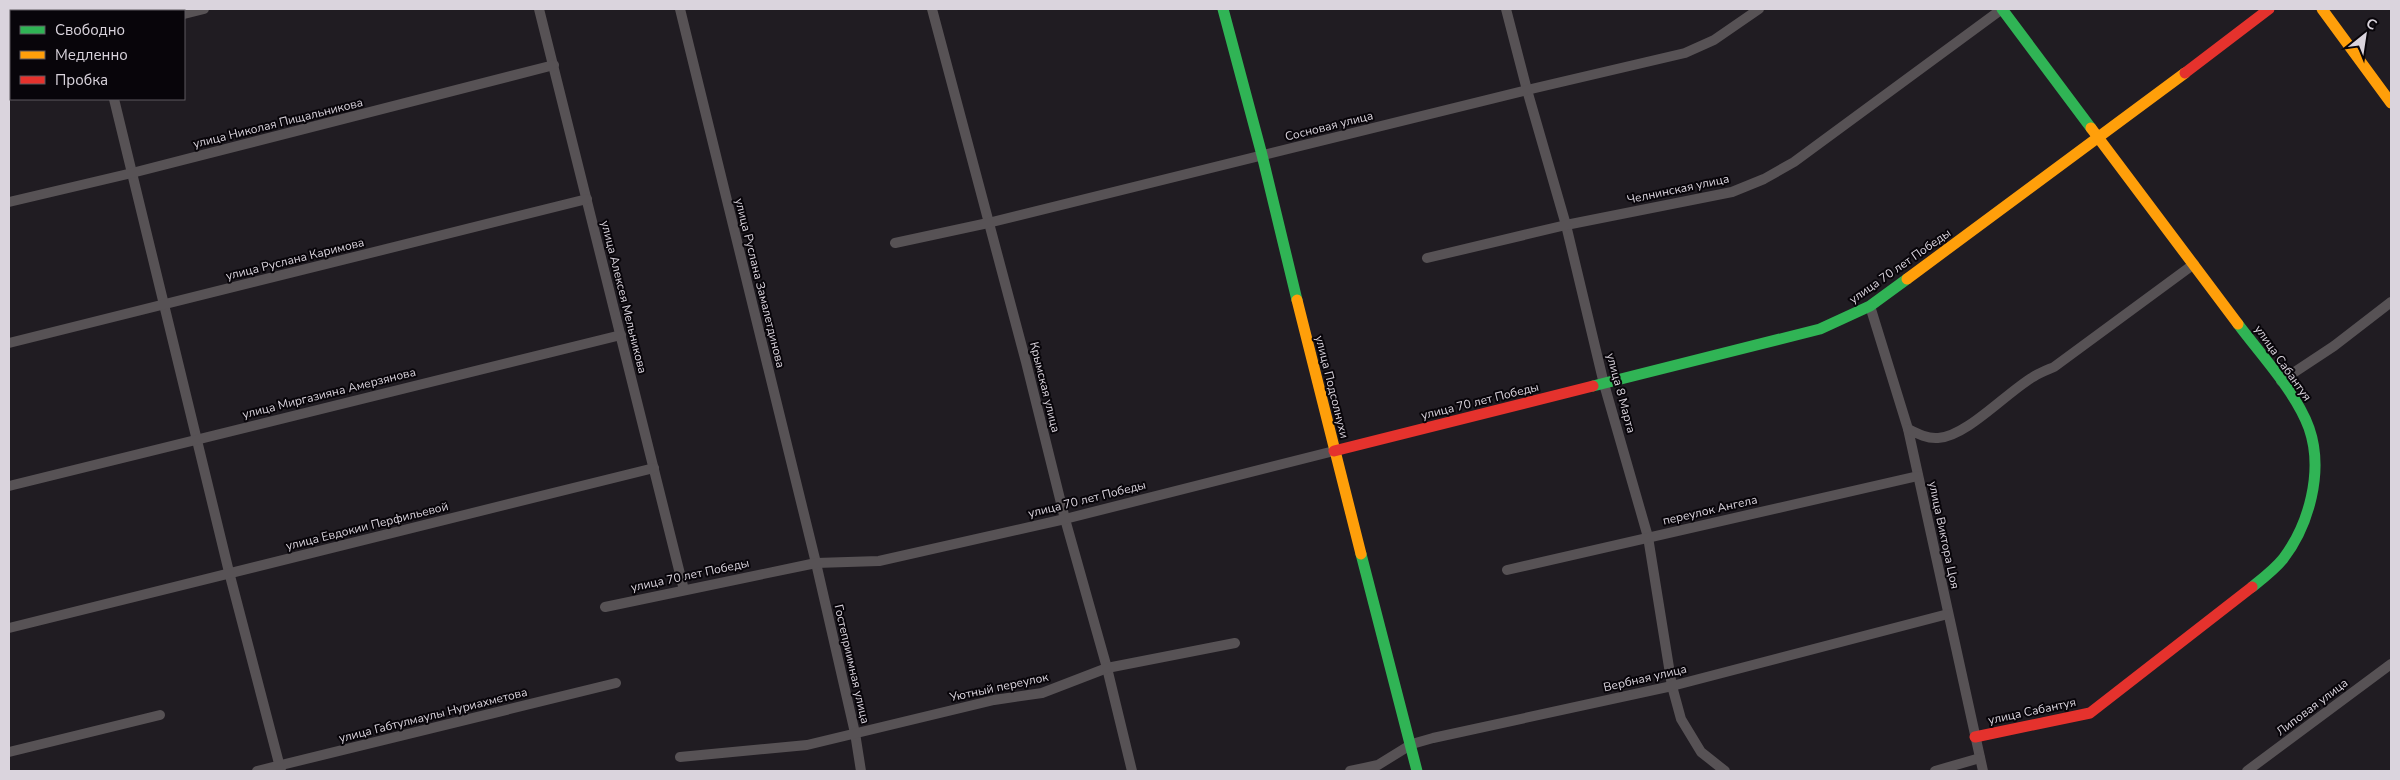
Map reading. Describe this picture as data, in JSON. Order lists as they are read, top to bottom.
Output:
{
  "streets": {
    "street": [
      "улица Николая Пищальникова",
      "Сосновая улица",
      "Челнинская улица",
      "улица Руслана Каримова",
      "улица 70 лет Победы",
      "улица Руслана Замалетдинова",
      "улица Алексея Мельникова",
      "улица Сабантуя",
      "Крымская улица",
      "улица Подсолнухи",
      "улица Миргазияна Амерзянова",
      "улица 8 Марта",
      "переулок Ангела",
      "улица Евдокии Перфильевой",
      "улица Виктора Цоя",
      "Гостеприимная улица",
      "Вербная улица",
      "Уютный переулок",
      "Липовая улица",
      "улица Габтулмаулы Нуриахметова"
    ]
  },
  "crossings": [
    ["улица Николая Пищальникова", "улица Алексея Мельникова"],
    ["Сосновая улица", "Крымская улица"],
    ["Сосновая улица", "улица Подсолнухи"],
    ["Сосновая улица", "улица 8 Марта"],
    ["Челнинская улица", "улица Сабантуя"],
    ["Челнинская улица", "улица 8 Марта"],
    ["улица Руслана Каримова", "улица Алексея Мельникова"],
    ["улица 70 лет Победы", "улица Руслана Замалетдинова"],
    ["улица 70 лет Победы", "улица Алексея Мельникова"],
    ["улица 70 лет Победы", "улица Сабантуя"],
    ["улица 70 лет Победы", "Крымская улица"],
    ["улица 70 лет Победы", "улица Подсолнухи"],
    ["улица 70 лет Победы", "улица 8 Марта"],
    ["улица 70 лет Победы", "улица Виктора Цоя"],
    ["улица 70 лет Победы", "Гостеприимная улица"],
    ["улица Руслана Замалетдинова", "Гостеприимная улица"],
    ["улица Алексея Мельникова", "улица Миргазияна Амерзянова"],
    ["улица Алексея Мельникова", "улица Евдокии Перфильевой"],
    ["улица Сабантуя", "улица Виктора Цоя"],
    ["Крымская улица", "Уютный переулок"],
    ["улица Подсолнухи", "Вербная улица"],
    ["улица 8 Марта", "переулок Ангела"],
    ["улица 8 Марта", "Вербная улица"],
    ["переулок Ангела", "улица Виктора Цоя"],
    ["улица Виктора Цоя", "Вербная улица"],
    ["Гостеприимная улица", "Уютный переулок"]
  ],
  "legend": ["Свободно", "Медленно", "Пробка"],
  "north": "top right"
}
